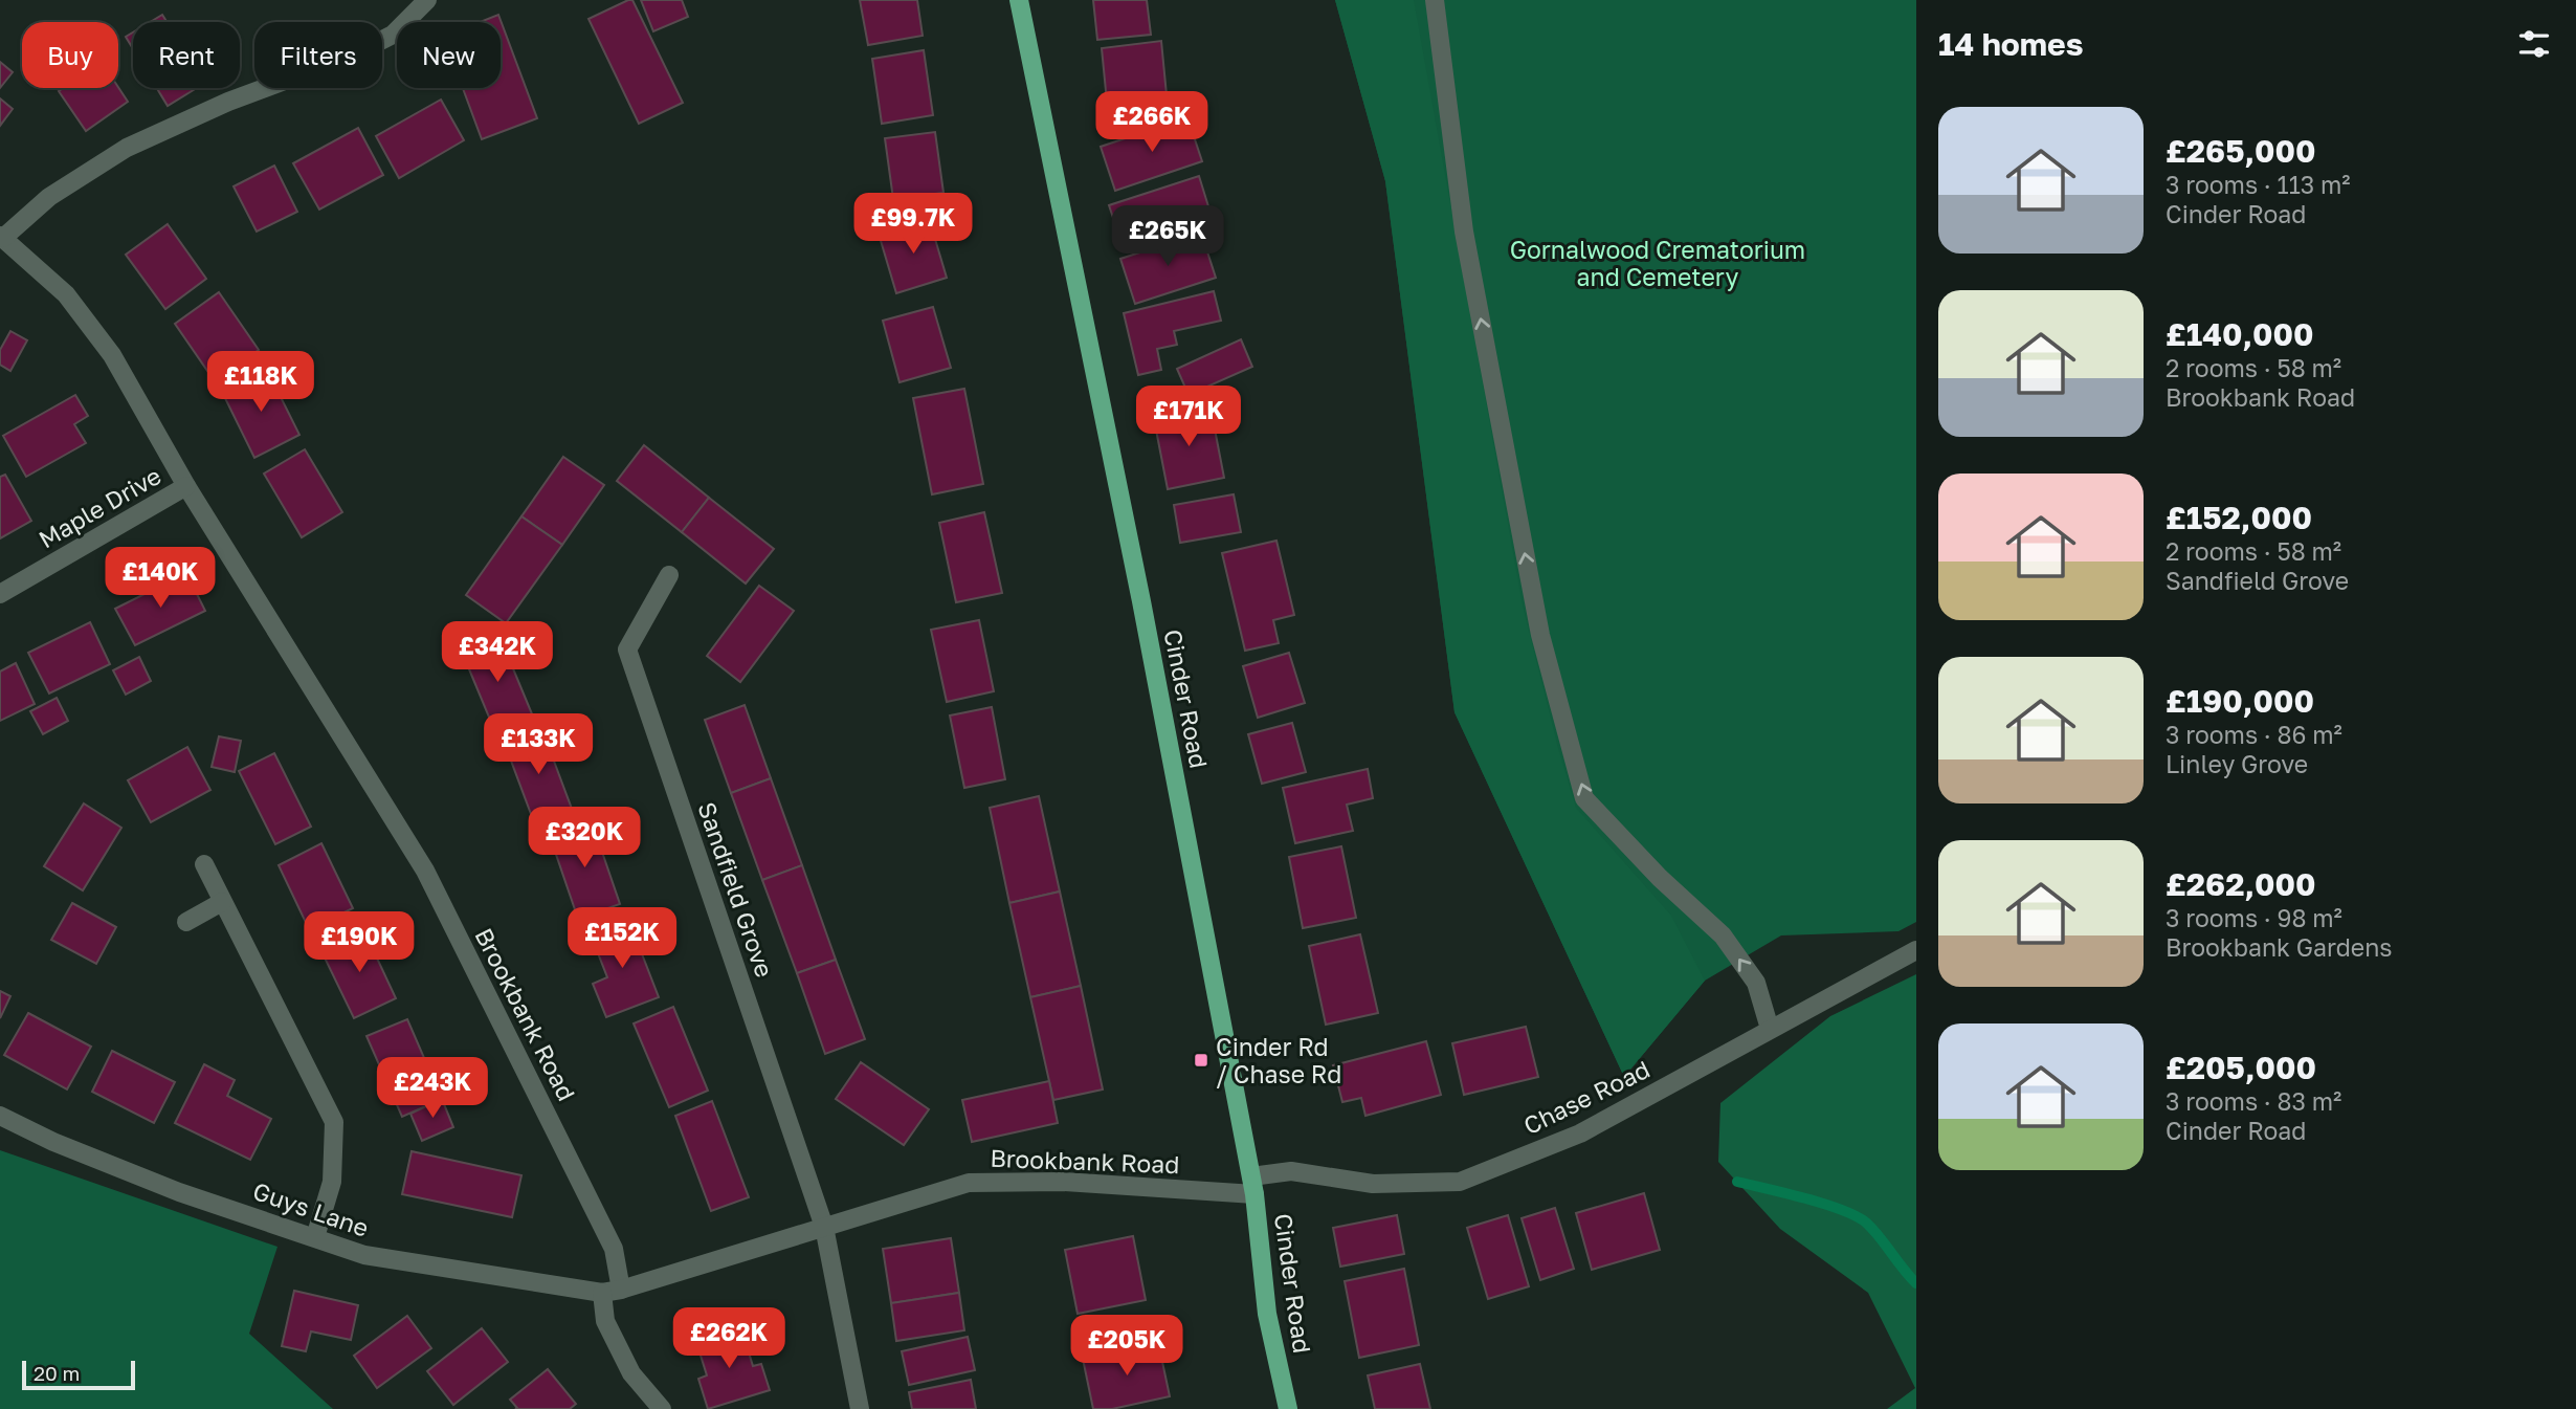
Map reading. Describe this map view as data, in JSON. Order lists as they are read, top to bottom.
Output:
{
  "streets": {
    "main road": ["Cinder Road"],
    "street": [
      "Maple Drive",
      "Sandfield Grove",
      "Brookbank Road",
      "Chase Road",
      "Guys Lane"
    ]
  },
  "crossings": [
    ["Maple Drive", "Brookbank Road"],
    ["Cinder Road", "Brookbank Road"],
    ["Cinder Road", "Chase Road"],
    ["Sandfield Grove", "Brookbank Road"],
    ["Brookbank Road", "Chase Road"],
    ["Brookbank Road", "Guys Lane"]
  ],
  "parks": ["Gornalwood Crematorium and Cemetery"],
  "places": {
    "transit": ["Cinder Rd / Chase Rd"]
  },
  "scale_bar": "20 m",
  "page": {
    "heading": "14 homes",
    "chip": [
      "Buy",
      "Rent",
      "Filters",
      "New"
    ],
    "list": [
      {
        "name": "£265,000",
        "note": "3 rooms · 113 m² · Cinder Road"
      },
      {
        "name": "£140,000",
        "note": "2 rooms · 58 m² · Brookbank Road"
      },
      {
        "name": "£152,000",
        "note": "2 rooms · 58 m² · Sandfield Grove"
      },
      {
        "name": "£190,000",
        "note": "3 rooms · 86 m² · Linley Grove"
      },
      {
        "name": "£262,000",
        "note": "3 rooms · 98 m² · Brookbank Gardens"
      },
      {
        "name": "£205,000",
        "note": "3 rooms · 83 m² · Cinder Road"
      }
    ],
    "price": [
      "£266K",
      "£99.7K",
      "£265K",
      "£118K",
      "£171K",
      "£140K",
      "£342K",
      "£133K",
      "£320K",
      "£152K",
      "£190K",
      "£243K",
      "£262K",
      "£205K"
    ],
    "scale": "20 m"
  }
}
